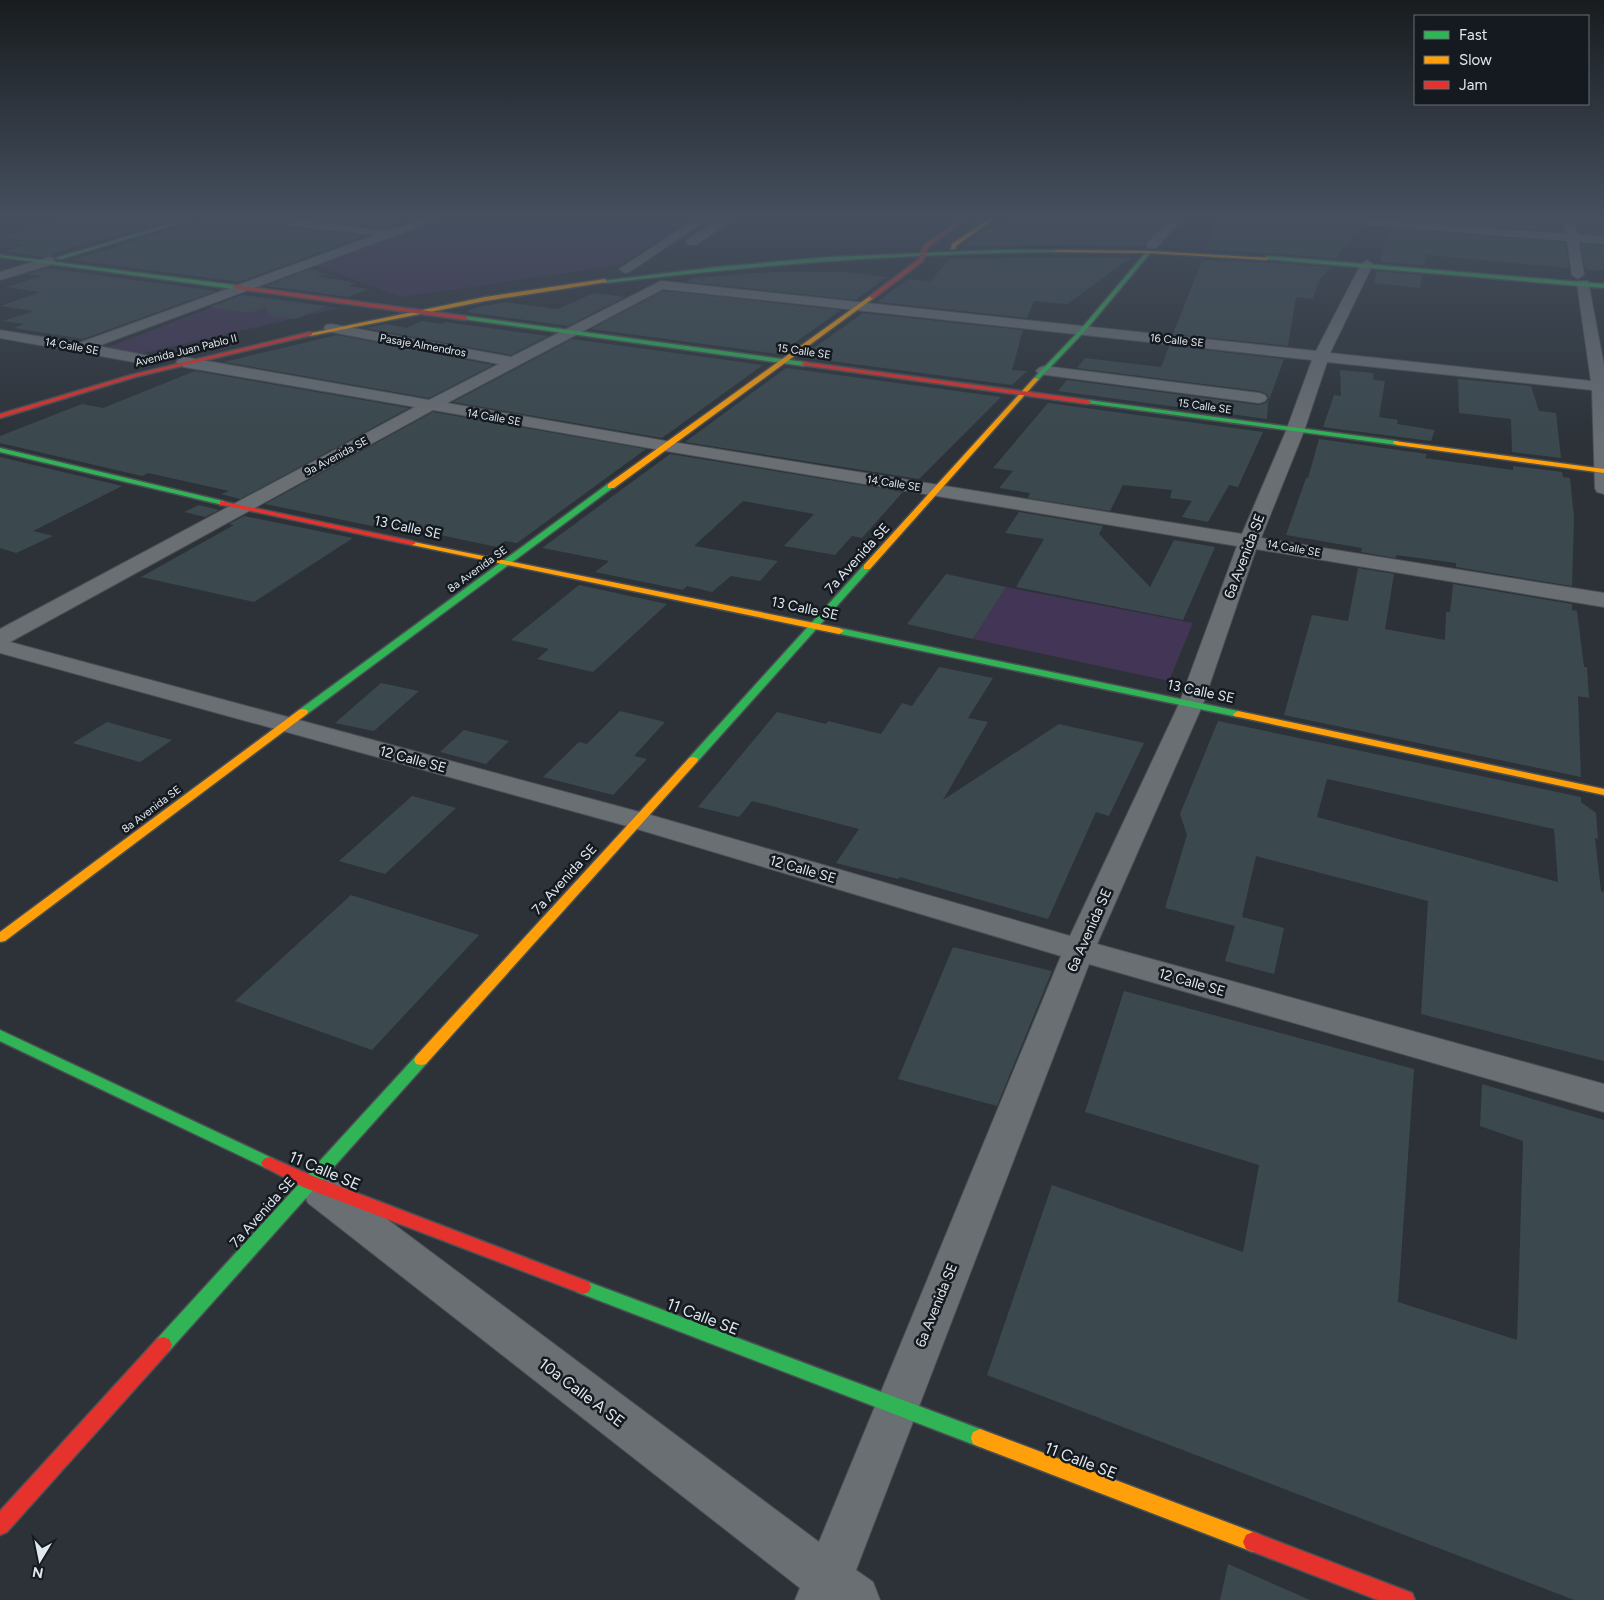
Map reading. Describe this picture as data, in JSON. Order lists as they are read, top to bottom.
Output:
{
  "streets": {
    "main road": [
      "Avenida Juan Pablo II",
      "15 Calle SE",
      "13 Calle SE",
      "7a Avenida SE",
      "8a Avenida SE",
      "11 Calle SE"
    ],
    "street": [
      "16 Calle SE",
      "Pasaje Almendros",
      "14 Calle SE",
      "9a Avenida SE",
      "6a Avenida SE",
      "12 Calle SE",
      "10a Calle A SE"
    ]
  },
  "crossings": [
    ["16 Calle SE", "6a Avenida SE"],
    ["16 Calle SE", "7a Avenida SE"],
    ["16 Calle SE", "8a Avenida SE"],
    ["Pasaje Almendros", "Avenida Juan Pablo II"],
    ["Pasaje Almendros", "9a Avenida SE"],
    ["14 Calle SE", "Avenida Juan Pablo II"],
    ["14 Calle SE", "9a Avenida SE"],
    ["14 Calle SE", "6a Avenida SE"],
    ["14 Calle SE", "7a Avenida SE"],
    ["14 Calle SE", "8a Avenida SE"],
    ["Avenida Juan Pablo II", "15 Calle SE"],
    ["15 Calle SE", "9a Avenida SE"],
    ["15 Calle SE", "6a Avenida SE"],
    ["15 Calle SE", "7a Avenida SE"],
    ["15 Calle SE", "8a Avenida SE"],
    ["9a Avenida SE", "13 Calle SE"],
    ["13 Calle SE", "6a Avenida SE"],
    ["13 Calle SE", "7a Avenida SE"],
    ["13 Calle SE", "8a Avenida SE"],
    ["6a Avenida SE", "12 Calle SE"],
    ["6a Avenida SE", "11 Calle SE"],
    ["6a Avenida SE", "10a Calle A SE"],
    ["7a Avenida SE", "12 Calle SE"],
    ["7a Avenida SE", "11 Calle SE"],
    ["7a Avenida SE", "10a Calle A SE"],
    ["8a Avenida SE", "12 Calle SE"],
    ["11 Calle SE", "10a Calle A SE"]
  ],
  "legend": ["Fast", "Slow", "Jam"],
  "north": "bottom"
}
